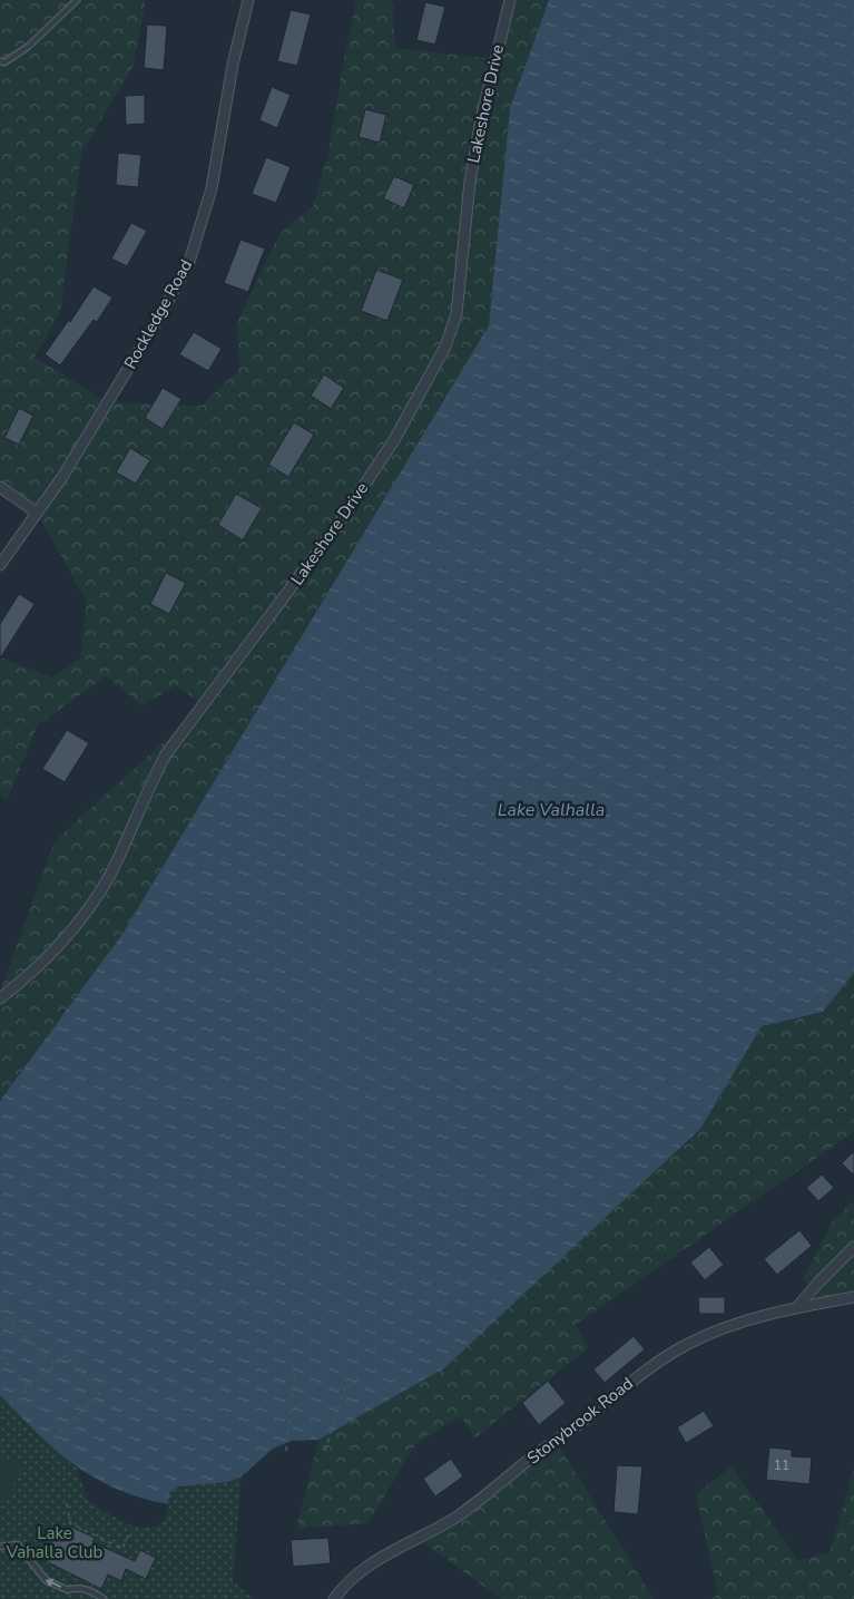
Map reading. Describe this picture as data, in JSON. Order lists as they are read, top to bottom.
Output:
{
  "streets": {
    "street": ["Lakeshore Drive", "Rockledge Road", "Stonybrook Road"]
  },
  "water": ["Lake Valhalla"],
  "parks": ["Lake Vahalla Club"],
  "house_numbers": ["11"]
}
